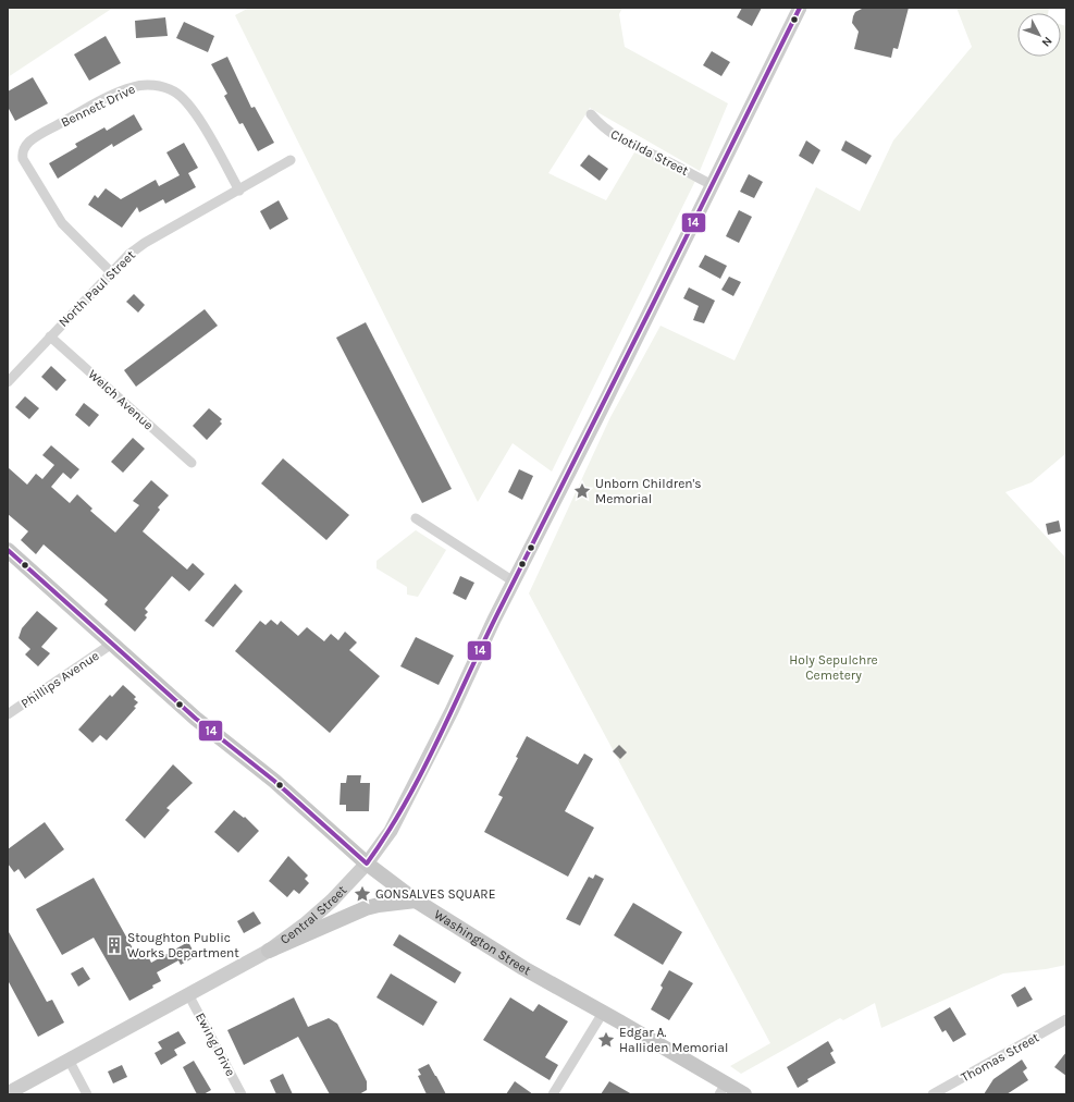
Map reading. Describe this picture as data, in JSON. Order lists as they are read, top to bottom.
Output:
{
  "streets": {
    "main road": ["Central Street", "Washington Street"],
    "street": [
      "Bennett Drive",
      "Clotilda Street",
      "North Paul Street",
      "Welch Avenue",
      "Phillips Avenue",
      "Ewing Drive",
      "Thomas Street"
    ]
  },
  "crossings": [
    ["Bennett Drive", "North Paul Street"],
    ["Clotilda Street", "Central Street"],
    ["North Paul Street", "Welch Avenue"],
    ["Phillips Avenue", "Washington Street"],
    ["Central Street", "Washington Street"],
    ["Central Street", "Ewing Drive"]
  ],
  "parks": ["Holy Sepulchre Cemetery"],
  "places": {
    "place": ["Unborn Children's Memorial", "GONSALVES SQUARE", "Edgar A. Halliden Memorial"],
    "building": ["Stoughton Public Works Department"]
  },
  "lines": ["transit line 14"],
  "north": "bottom right"
}
